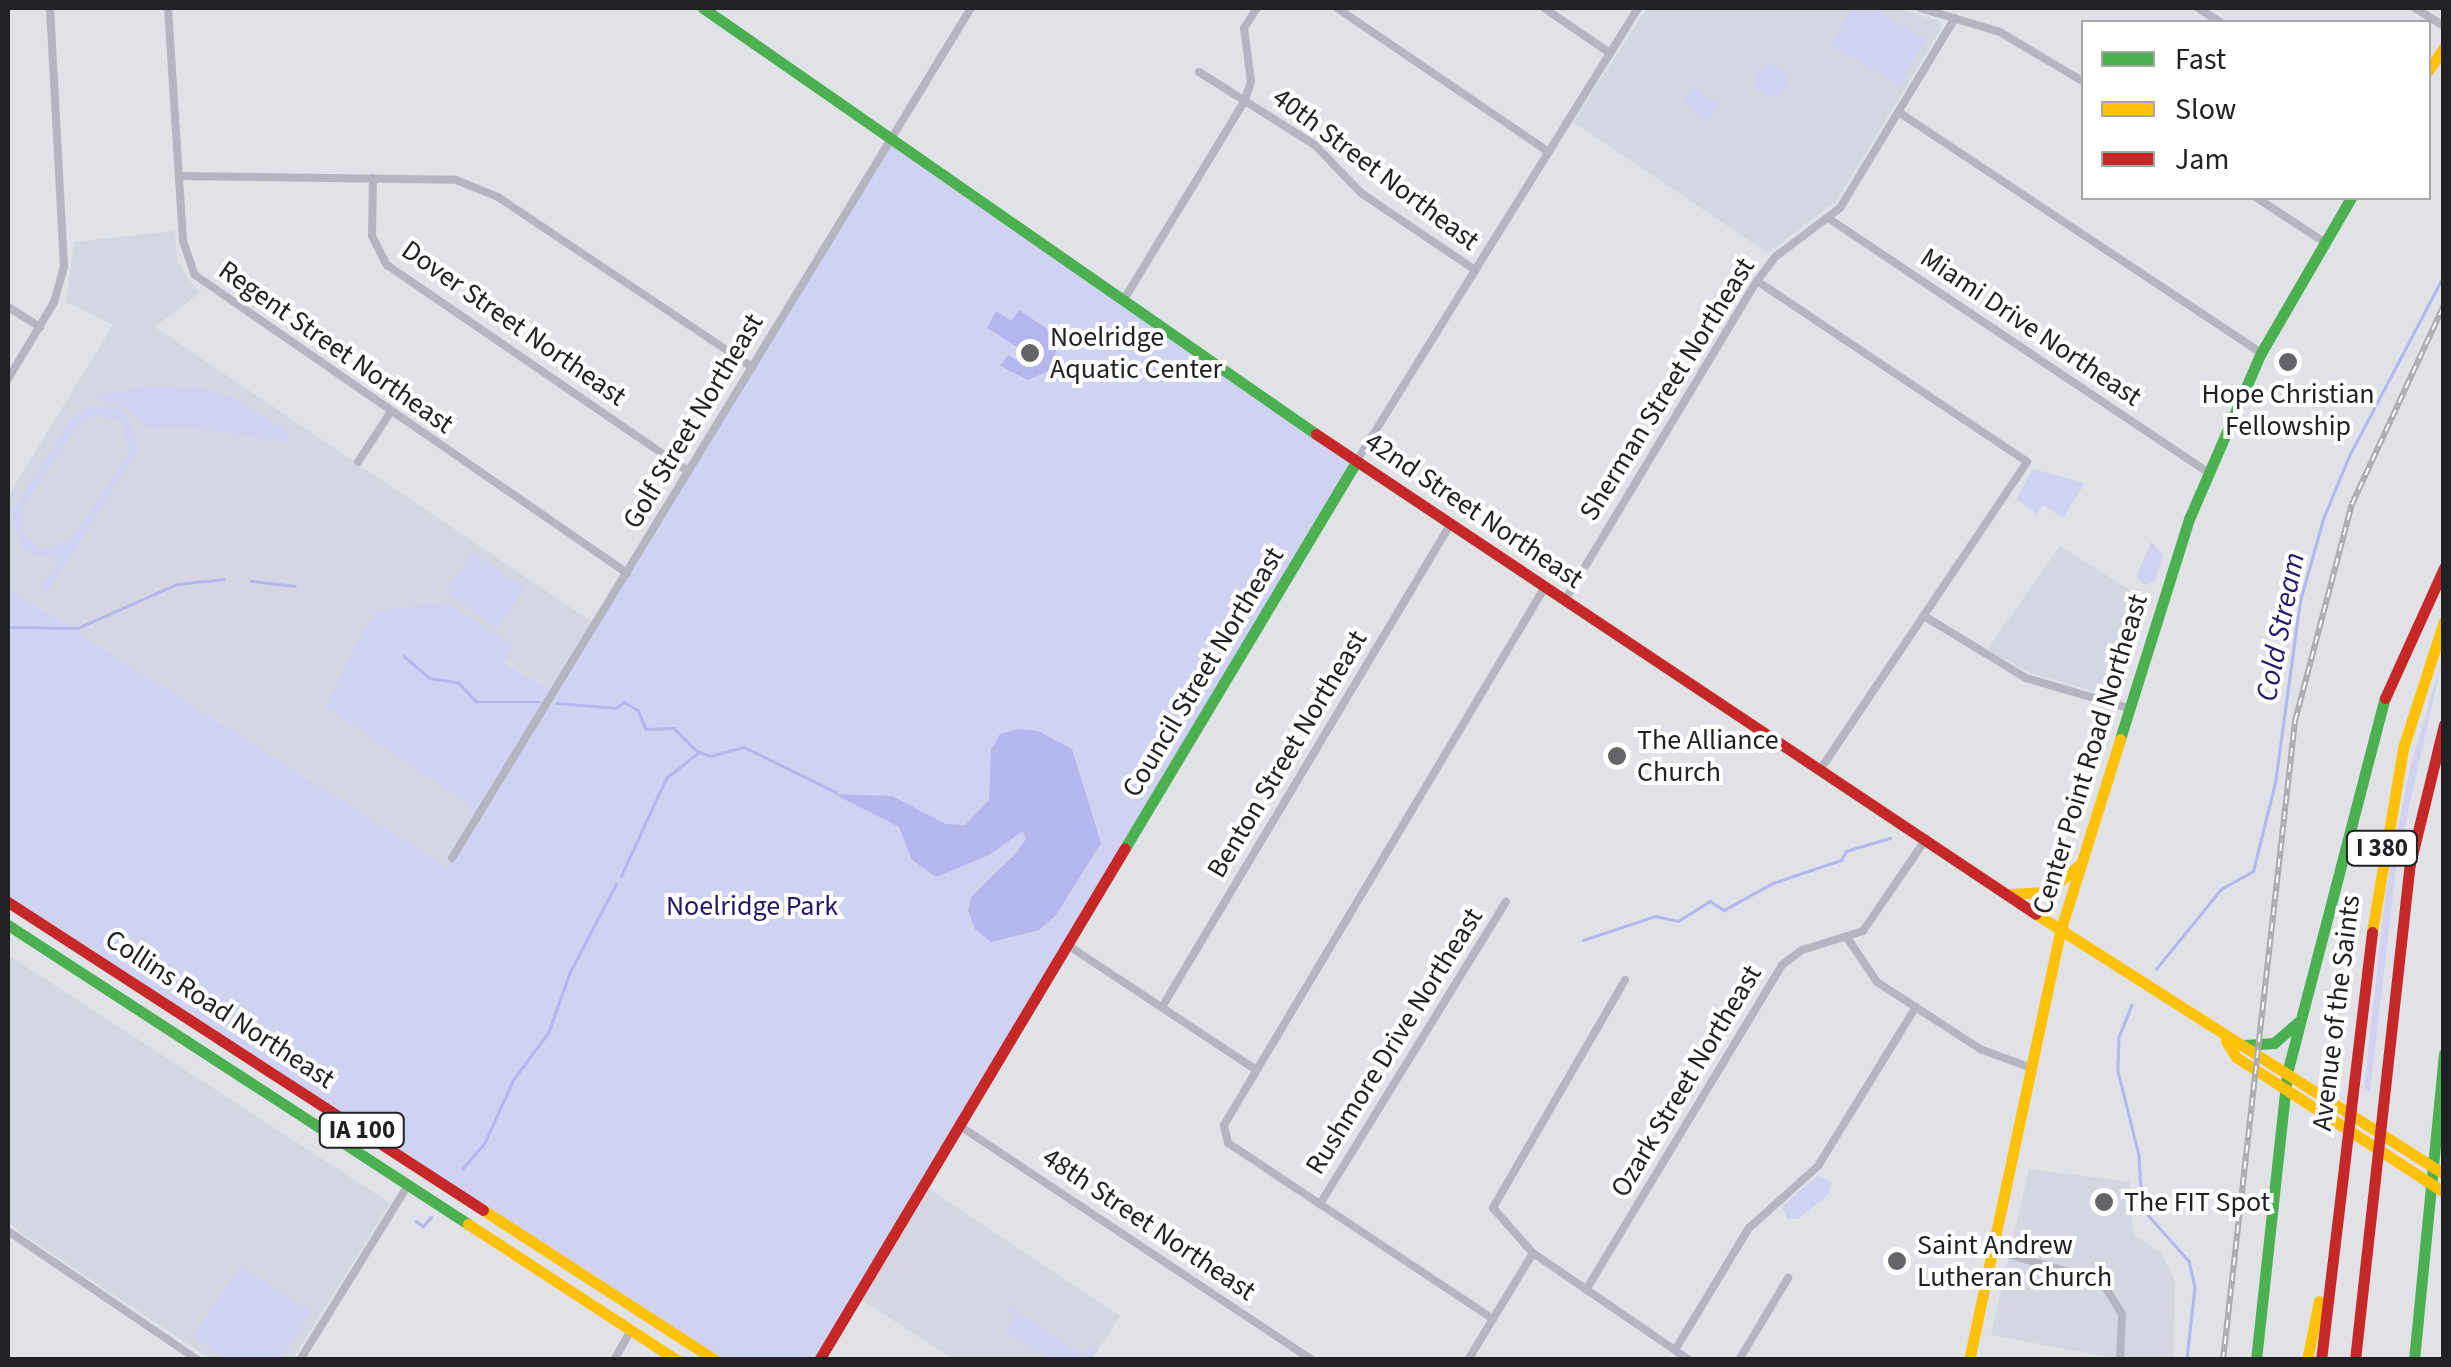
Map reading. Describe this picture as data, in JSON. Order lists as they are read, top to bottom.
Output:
{
  "streets": {
    "main road": [
      "42nd Street Northeast",
      "Council Street Northeast",
      "Center Point Road Northeast",
      "I 380",
      "Collins Road Northeast",
      "Avenue of the Saints",
      "IA 100"
    ],
    "street": [
      "40th Street Northeast",
      "Dover Street Northeast",
      "Miami Drive Northeast",
      "Regent Street Northeast",
      "Sherman Street Northeast",
      "Golf Street Northeast",
      "Benton Street Northeast",
      "Rushmore Drive Northeast",
      "Ozark Street Northeast",
      "48th Street Northeast"
    ]
  },
  "crossings": [
    ["40th Street Northeast", "Council Street Northeast"],
    ["Dover Street Northeast", "Golf Street Northeast"],
    ["Miami Drive Northeast", "Sherman Street Northeast"],
    ["Miami Drive Northeast", "Center Point Road Northeast"],
    ["Regent Street Northeast", "Golf Street Northeast"],
    ["Sherman Street Northeast", "42nd Street Northeast"],
    ["Golf Street Northeast", "42nd Street Northeast"],
    ["42nd Street Northeast", "Council Street Northeast"],
    ["42nd Street Northeast", "Benton Street Northeast"],
    ["42nd Street Northeast", "Center Point Road Northeast"],
    ["Council Street Northeast", "48th Street Northeast"]
  ],
  "water": ["Cold Stream"],
  "parks": ["Noelridge Park"],
  "places": [
    "Noelridge Aquatic Center",
    "Hope Christian Fellowship",
    "The Alliance Church",
    "The FIT Spot",
    "Saint Andrew Lutheran Church"
  ],
  "legend": ["Fast", "Slow", "Jam"]
}
